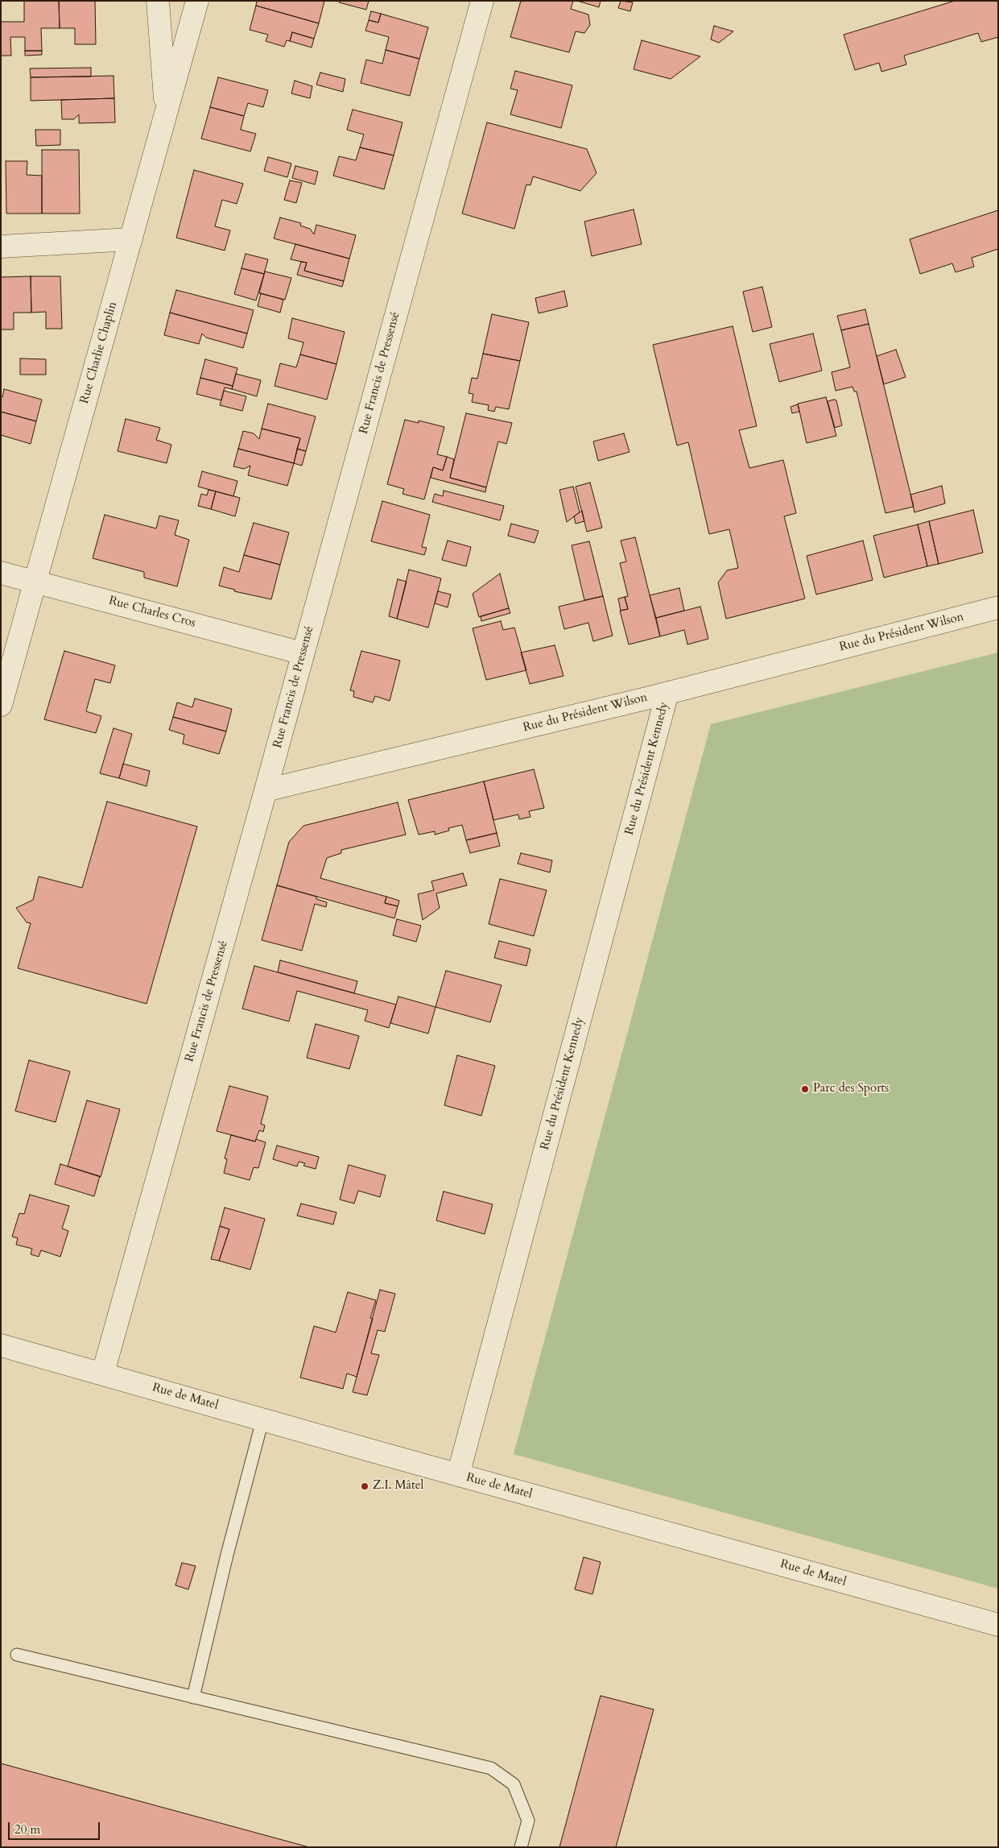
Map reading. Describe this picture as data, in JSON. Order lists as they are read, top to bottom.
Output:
{
  "streets": {
    "street": [
      "Rue Charlie Chaplin",
      "Rue Francis de Pressensé",
      "Rue Charles Cros",
      "Rue du Président Wilson",
      "Rue du Président Kennedy",
      "Rue de Matel"
    ]
  },
  "crossings": [
    ["Rue Charlie Chaplin", "Rue Charles Cros"],
    ["Rue Francis de Pressensé", "Rue Charles Cros"],
    ["Rue Francis de Pressensé", "Rue du Président Wilson"],
    ["Rue Francis de Pressensé", "Rue de Matel"],
    ["Rue du Président Wilson", "Rue du Président Kennedy"],
    ["Rue du Président Kennedy", "Rue de Matel"]
  ],
  "places": ["Parc des Sports", "Z.I. Mâtel"],
  "scale_bar": "20 m"
}
